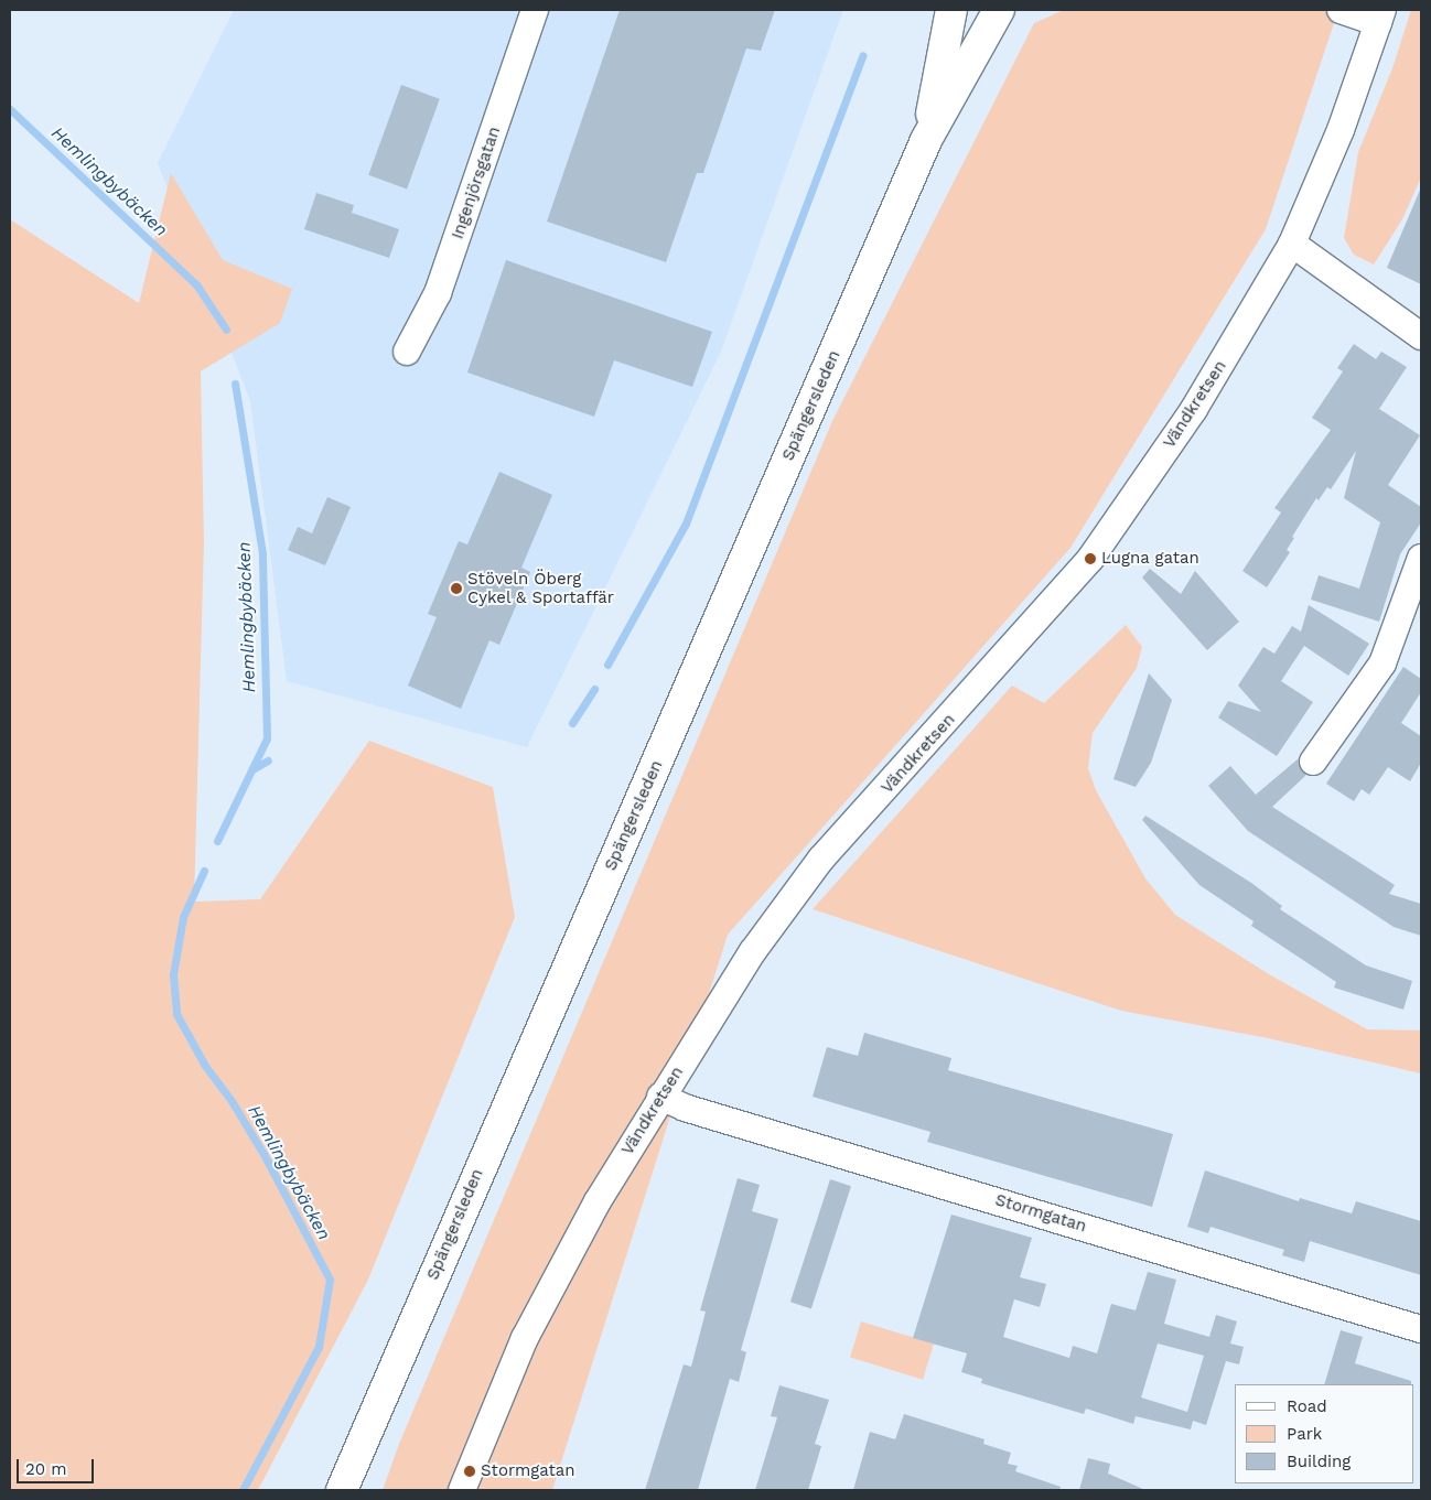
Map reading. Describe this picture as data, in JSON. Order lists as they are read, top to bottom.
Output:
{
  "streets": {
    "main road": ["Spängersleden"],
    "street": ["Ingenjörsgatan", "Vändkretsen", "Stormgatan"]
  },
  "crossings": [
    ["Vändkretsen", "Stormgatan"]
  ],
  "water": ["Hemlingbybäcken"],
  "places": ["Lugna gatan", "Stöveln Öberg Cykel & Sportaffär", "Stormgatan"],
  "legend": ["Road", "Park", "Building"],
  "scale_bar": "20 m"
}
